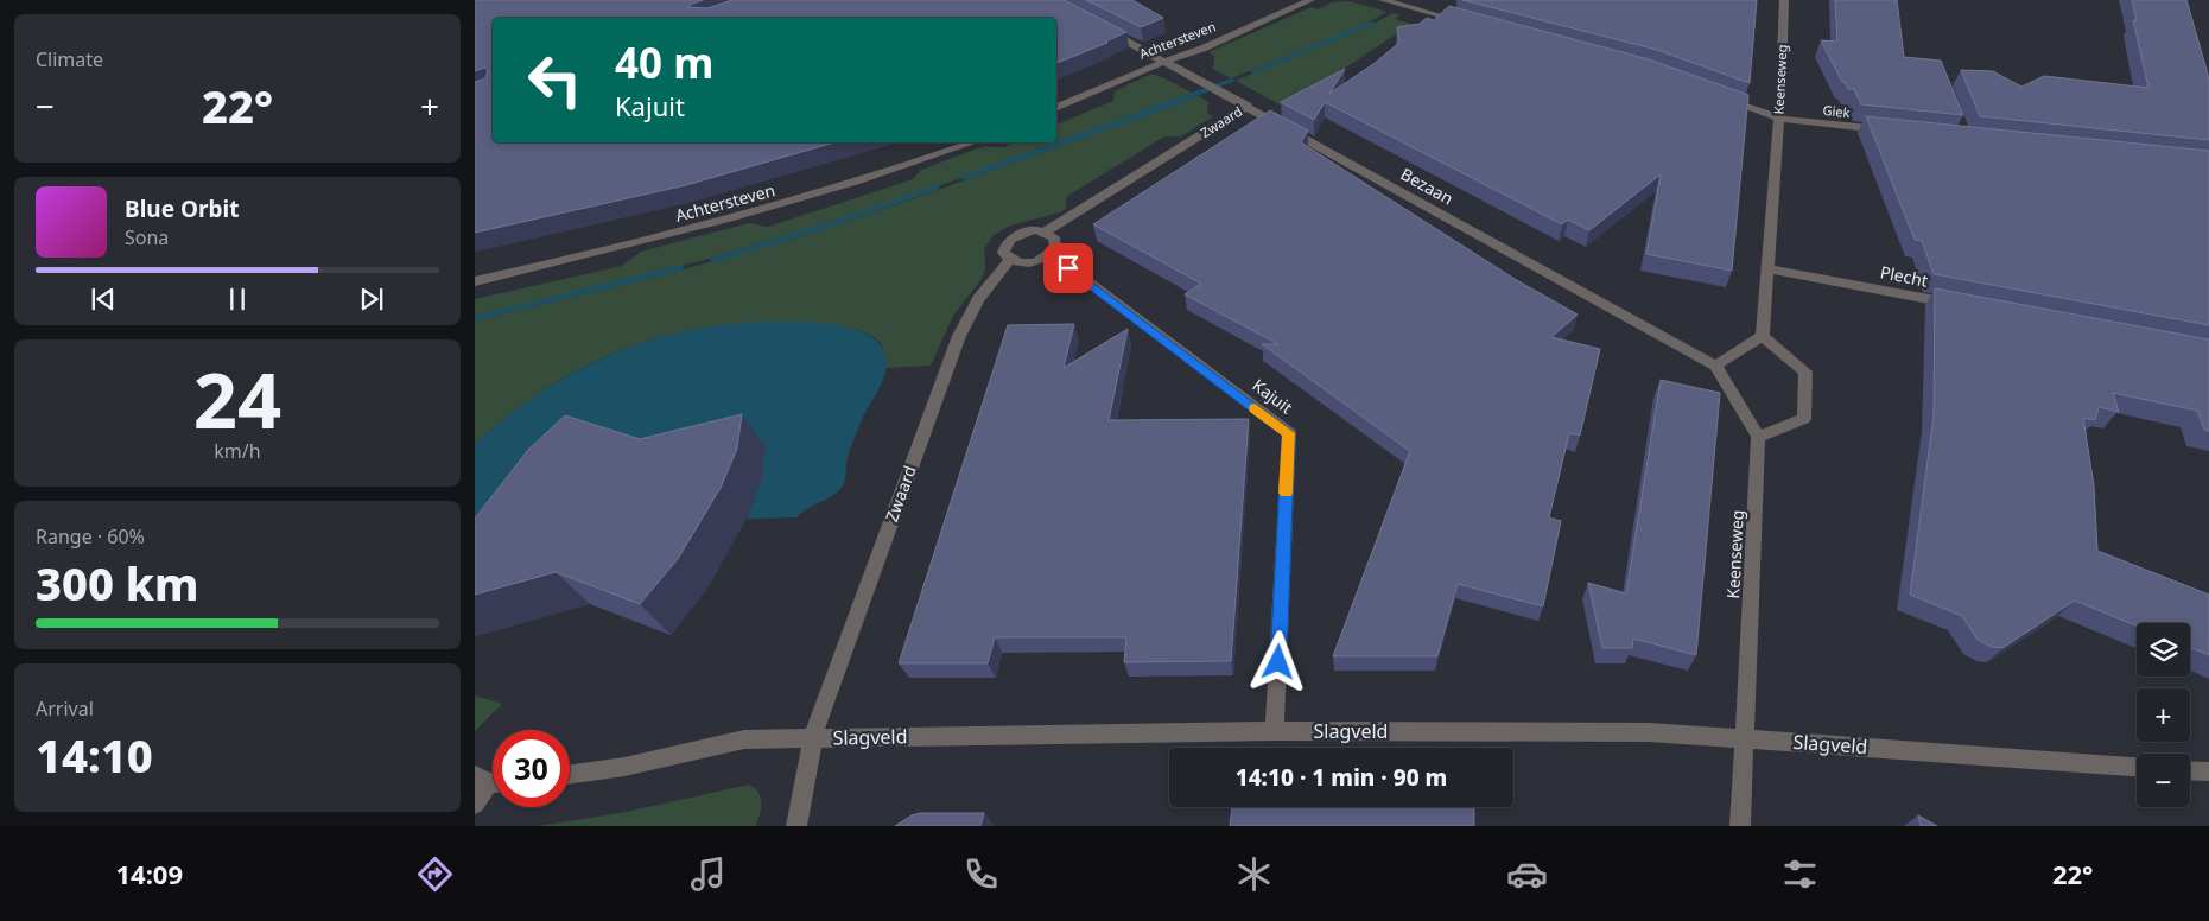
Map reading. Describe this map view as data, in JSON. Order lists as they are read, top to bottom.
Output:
{
  "streets": {
    "street": [
      "Achtersteven",
      "Keenseweg",
      "Giek",
      "Zwaard",
      "Bezaan",
      "Plecht",
      "Kajuit",
      "Slagveld"
    ]
  },
  "crossings": [
    ["Achtersteven", "Bezaan"],
    ["Keenseweg", "Giek"],
    ["Keenseweg", "Bezaan"],
    ["Keenseweg", "Plecht"],
    ["Keenseweg", "Slagveld"],
    ["Zwaard", "Bezaan"],
    ["Zwaard", "Slagveld"],
    ["Kajuit", "Slagveld"]
  ],
  "page": {
    "tile": [
      "Climate",
      ["24", "km/h"],
      ["Range · 60%", "300 km"],
      ["Arrival", "14:10"]
    ],
    "turn": ["40 m", "Kajuit"],
    "heat": ["−", "22°", "+"],
    "song": ["Blue Orbit", "Sona"],
    "map_buttons": ["+", "−"],
    "limit": "30",
    "trip": "14:10 · 1 min · 90 m",
    "tabs": ["14:09", "22°"]
  }
}
